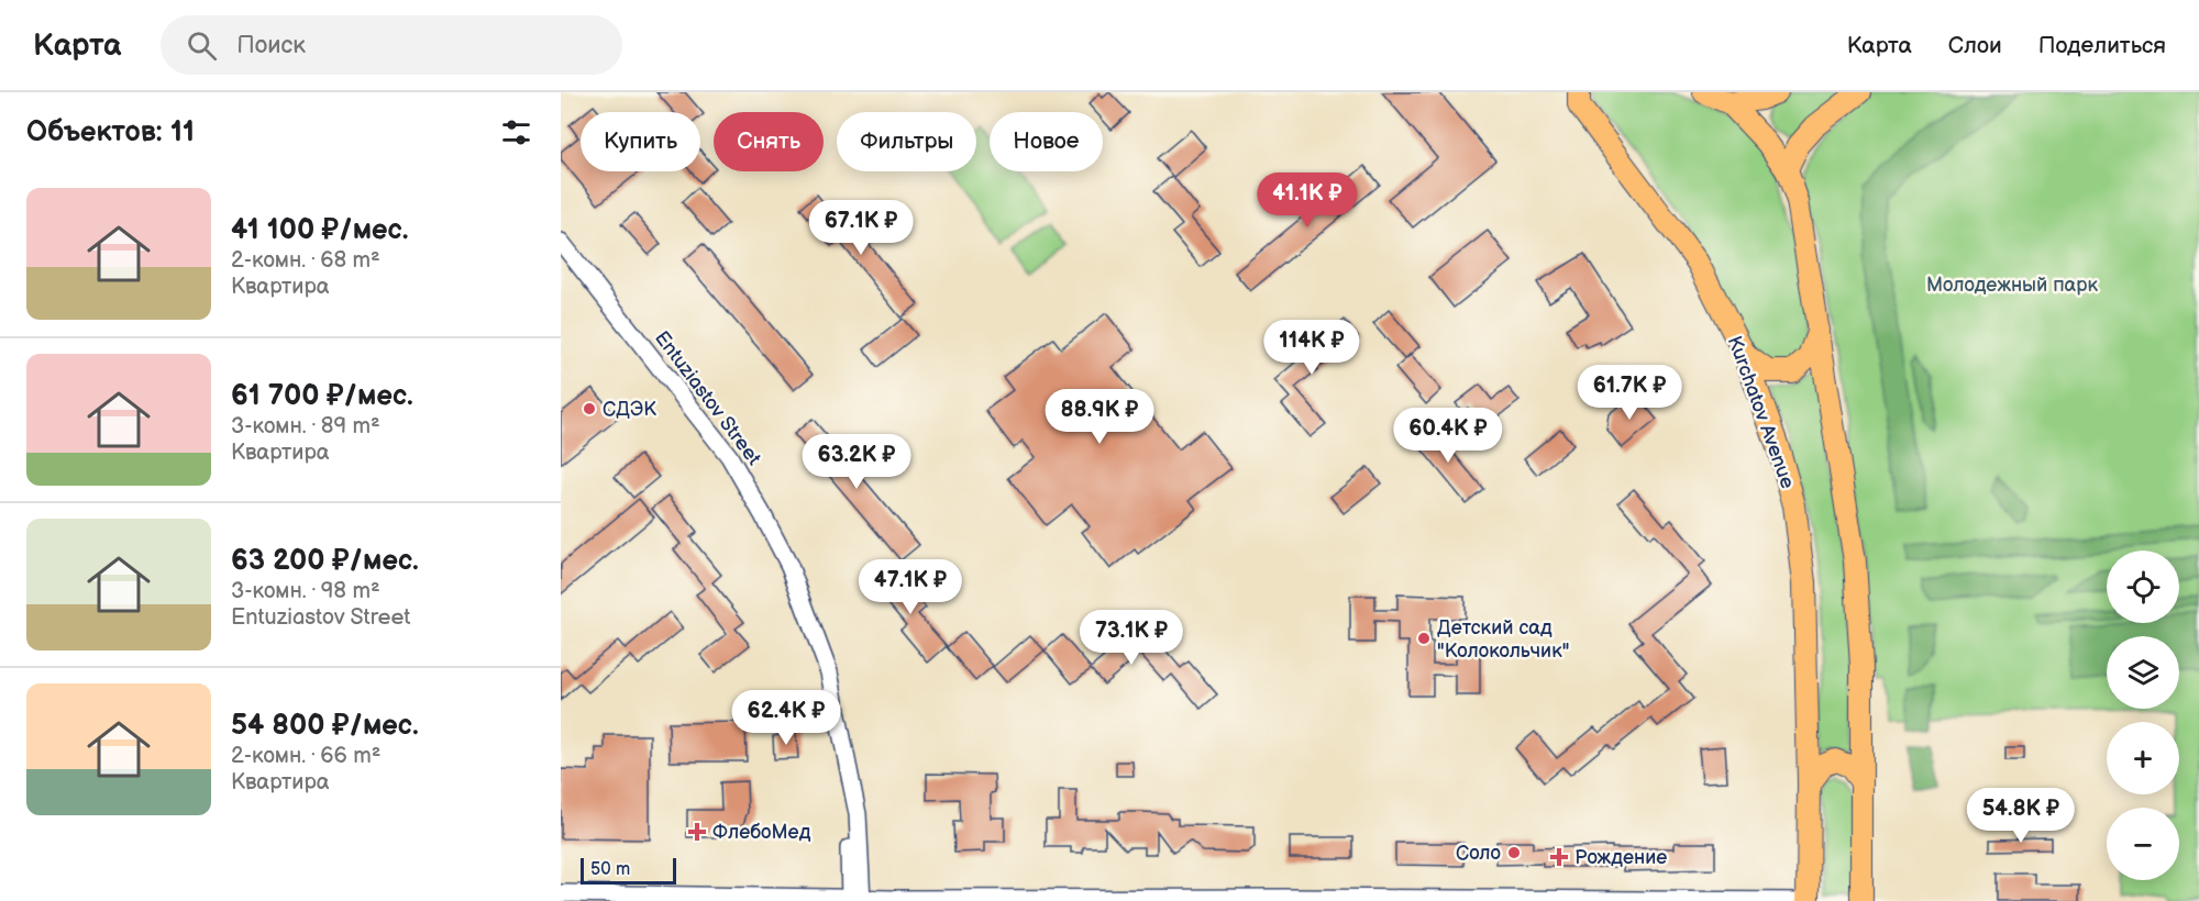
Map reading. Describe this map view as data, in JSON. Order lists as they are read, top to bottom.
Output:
{
  "streets": {
    "main road": ["Kurchatov Avenue"],
    "street": ["Entuziastov Street"]
  },
  "parks": ["Молодежный парк"],
  "places": {
    "other": ["СДЭК", "Детский сад \"Колокольчик\"", "Соло"],
    "health": ["ФлебоМед", "Рождение"]
  },
  "scale_bar": "50 m",
  "page": {
    "header": "Карта",
    "search": "Поиск",
    "nav": ["Карта", "Слои", "Поделиться"],
    "heading": "Объектов: 11",
    "chip": [
      "Купить",
      "Снять",
      "Фильтры",
      "Новое"
    ],
    "list": [
      {
        "name": "41 100 ₽/мес.",
        "note": "2-комн. · 68 m² · Квартира"
      },
      {
        "name": "61 700 ₽/мес.",
        "note": "3-комн. · 89 m² · Квартира"
      },
      {
        "name": "63 200 ₽/мес.",
        "note": "3-комн. · 98 m² · Entuziastov Street"
      },
      {
        "name": "54 800 ₽/мес.",
        "note": "2-комн. · 66 m² · Квартира"
      }
    ],
    "price": [
      "41.1K ₽",
      "67.1K ₽",
      "114K ₽",
      "61.7K ₽",
      "88.9K ₽",
      "60.4K ₽",
      "63.2K ₽",
      "47.1K ₽",
      "73.1K ₽",
      "62.4K ₽",
      "54.8K ₽"
    ],
    "map_buttons": ["+", "−"],
    "scale": "50 m"
  }
}
